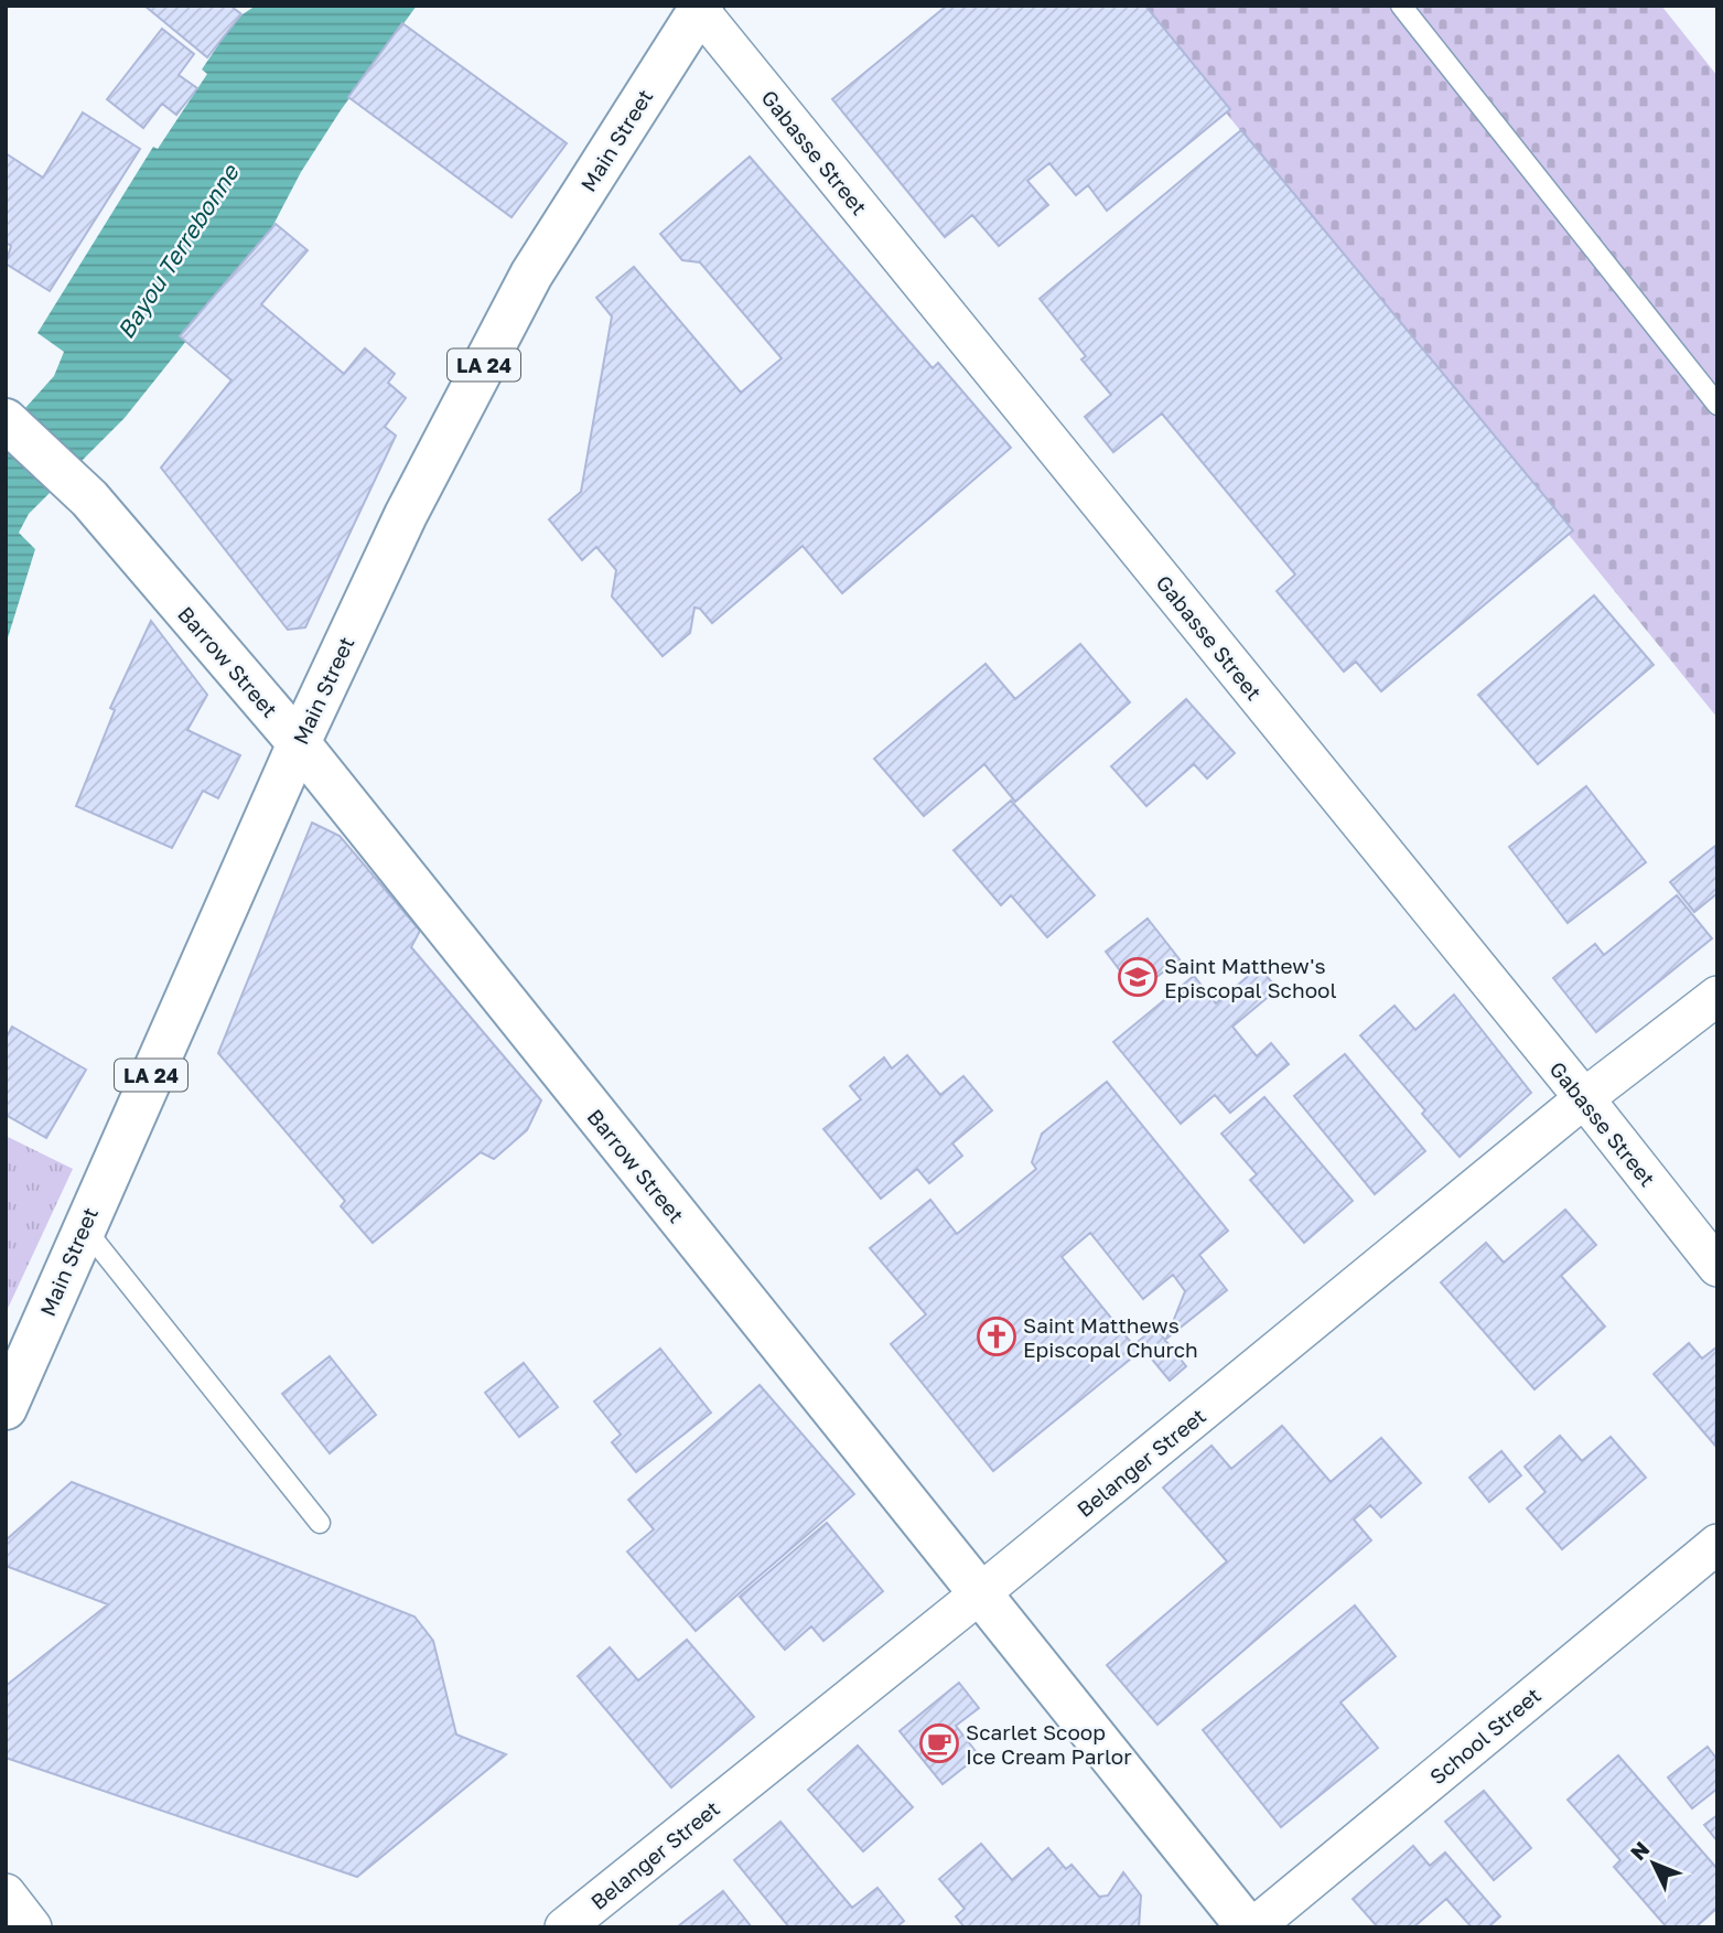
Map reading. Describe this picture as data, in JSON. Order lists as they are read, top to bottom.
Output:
{
  "streets": {
    "main road": ["Main Street", "LA 24", "Barrow Street"],
    "street": ["Gabasse Street", "Belanger Street", "School Street"]
  },
  "crossings": [
    ["Main Street", "Gabasse Street"],
    ["Main Street", "Barrow Street"],
    ["Gabasse Street", "Belanger Street"],
    ["Barrow Street", "Belanger Street"],
    ["Barrow Street", "School Street"]
  ],
  "water": ["Bayou Terrebonne"],
  "places": {
    "school or university": ["Saint Matthew's Episcopal School"],
    "church": ["Saint Matthews Episcopal Church"],
    "cafe": ["Scarlet Scoop Ice Cream Parlor"]
  },
  "north": "top left"
}
